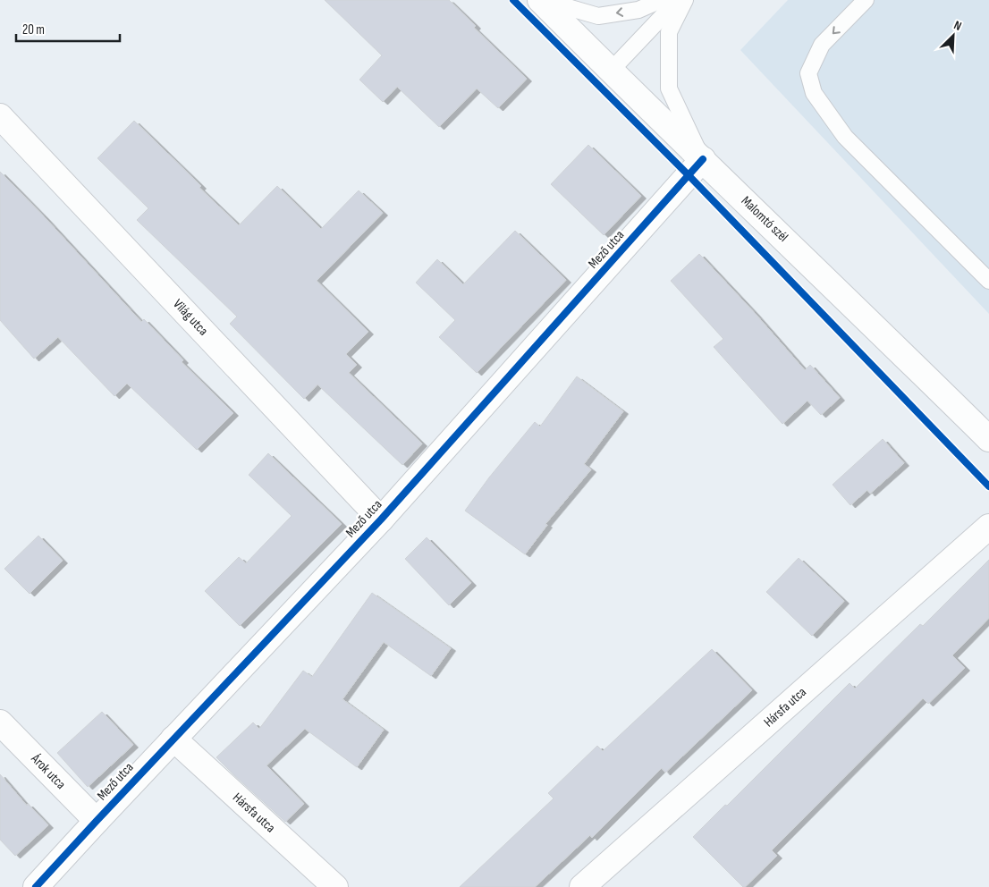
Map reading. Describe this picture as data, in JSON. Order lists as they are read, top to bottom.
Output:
{
  "streets": {
    "street": [
      "Malomtó szél",
      "Mező utca",
      "Világ utca",
      "Hársfa utca",
      "Árok utca"
    ]
  },
  "crossings": [
    ["Malomtó szél", "Mező utca"],
    ["Mező utca", "Világ utca"],
    ["Mező utca", "Hársfa utca"],
    ["Mező utca", "Árok utca"]
  ],
  "scale_bar": "20 m",
  "north": "top right"
}
